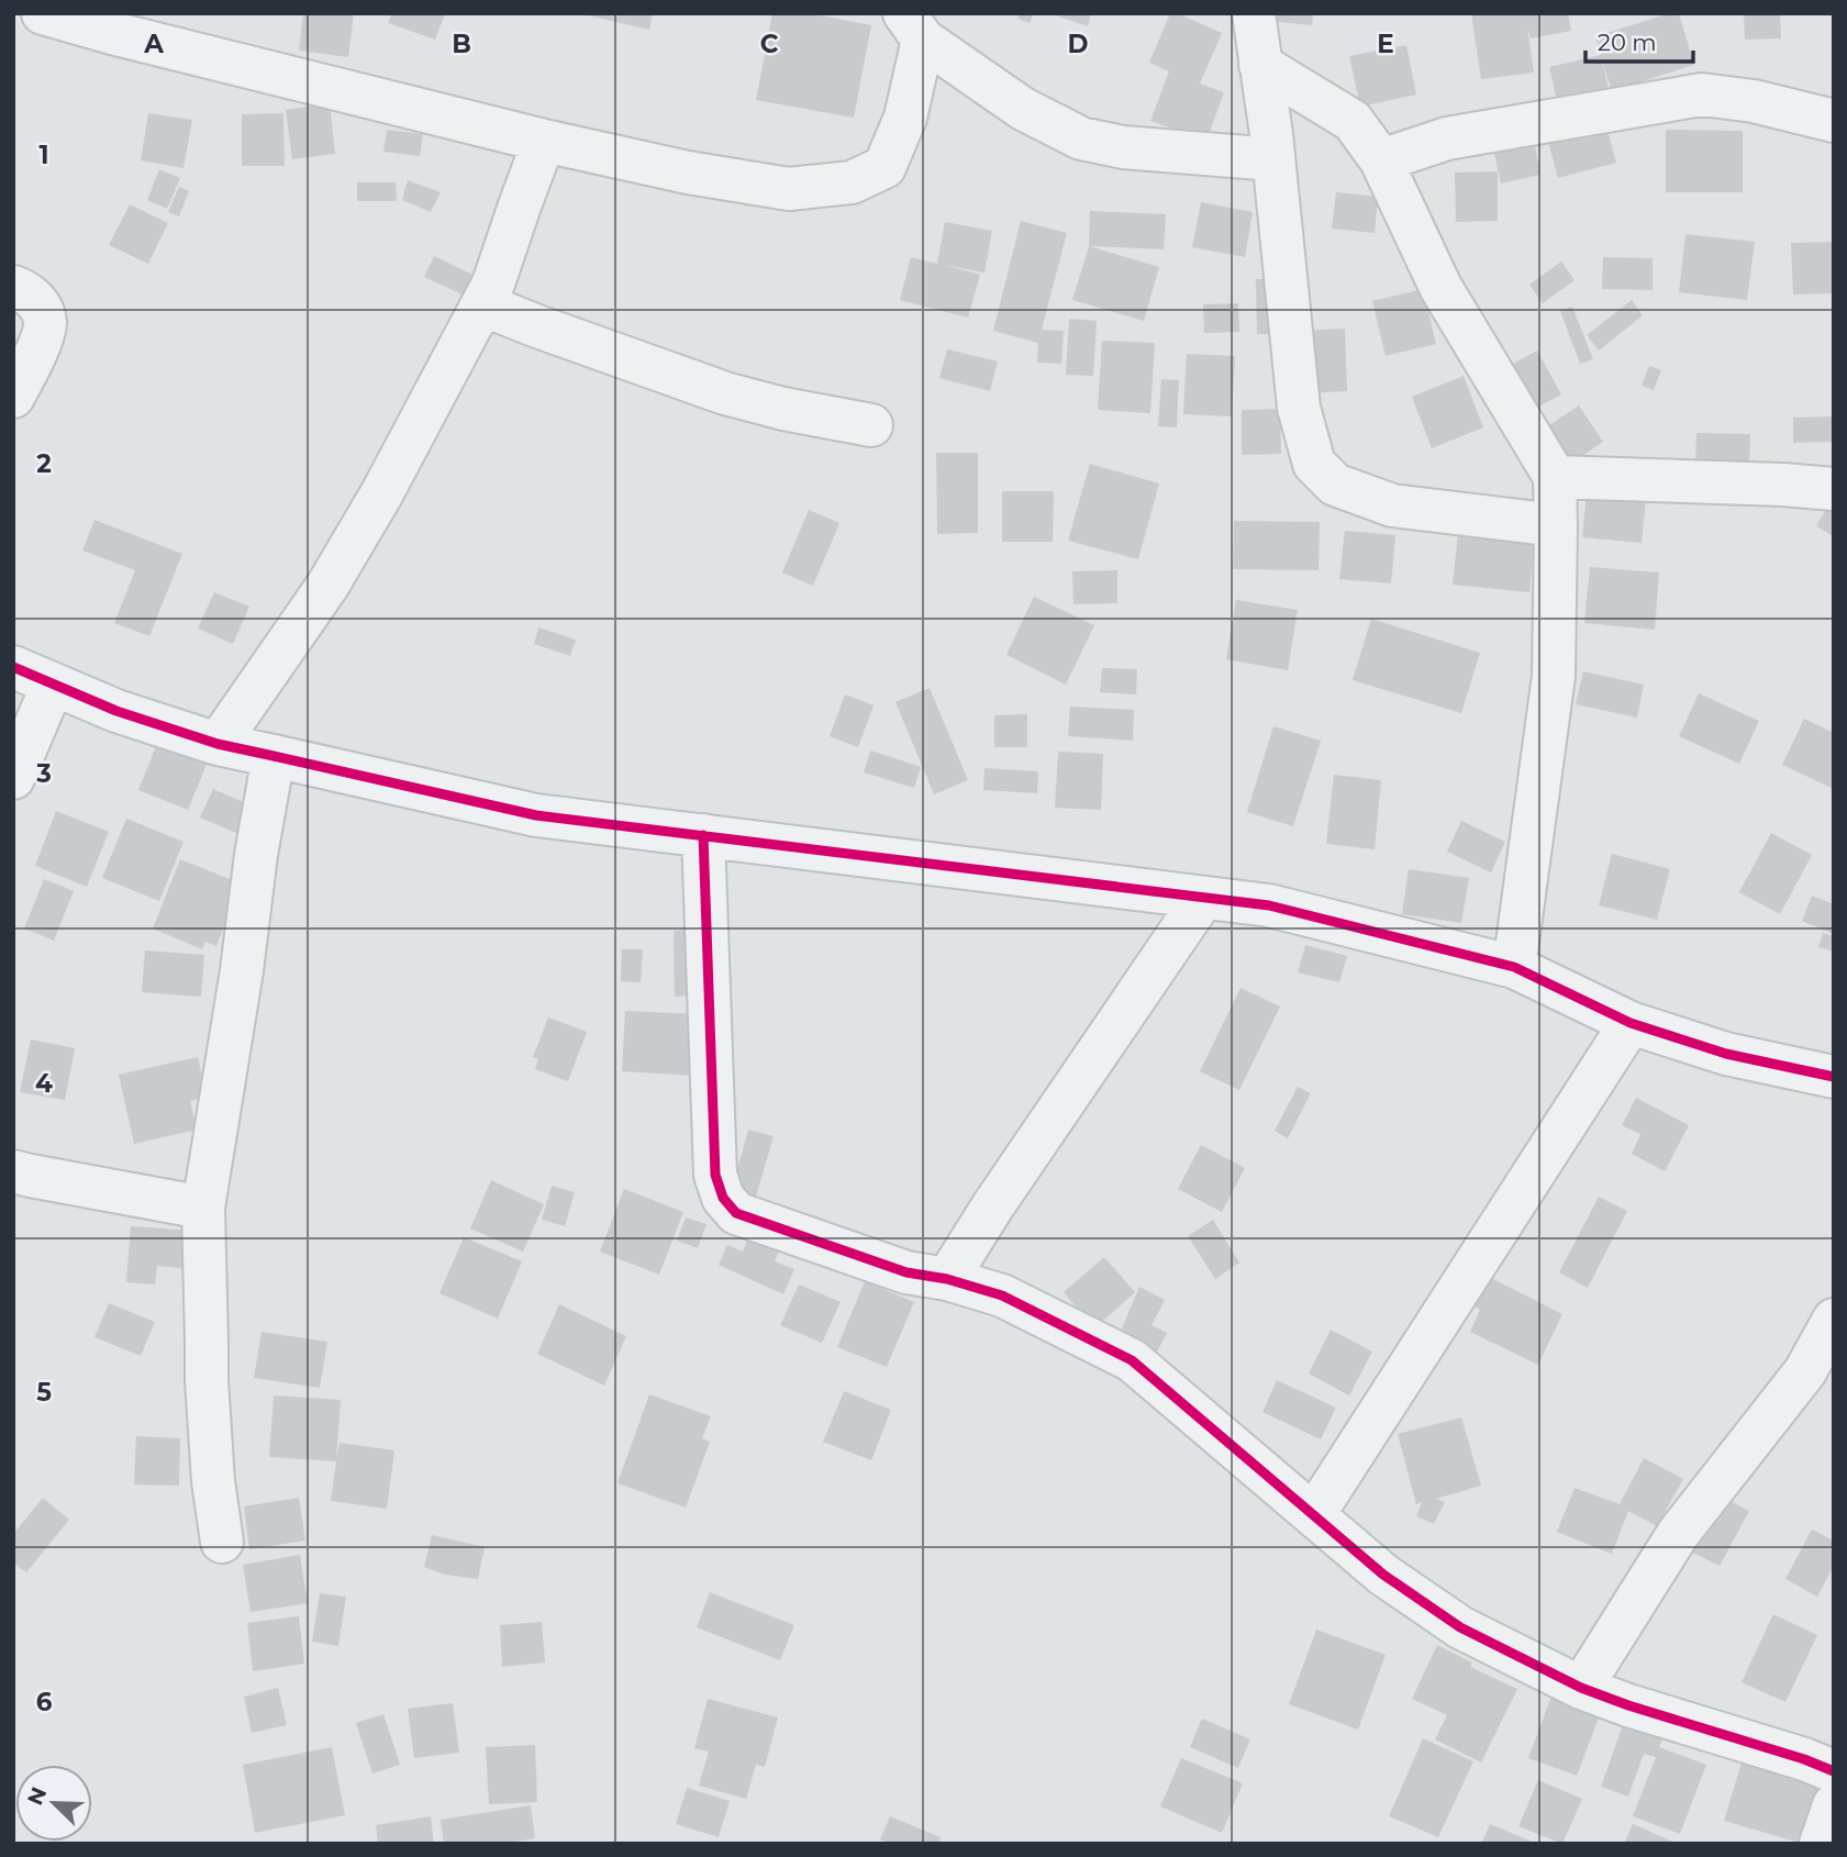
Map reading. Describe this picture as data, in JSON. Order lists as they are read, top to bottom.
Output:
{
  "scale_bar": "20 m",
  "north": "top left",
  "grid": {
    "columns": [
      "A",
      "B",
      "C",
      "D",
      "E"
    ],
    "rows": [
      "1",
      "2",
      "3",
      "4",
      "5",
      "6"
    ]
  }
}
